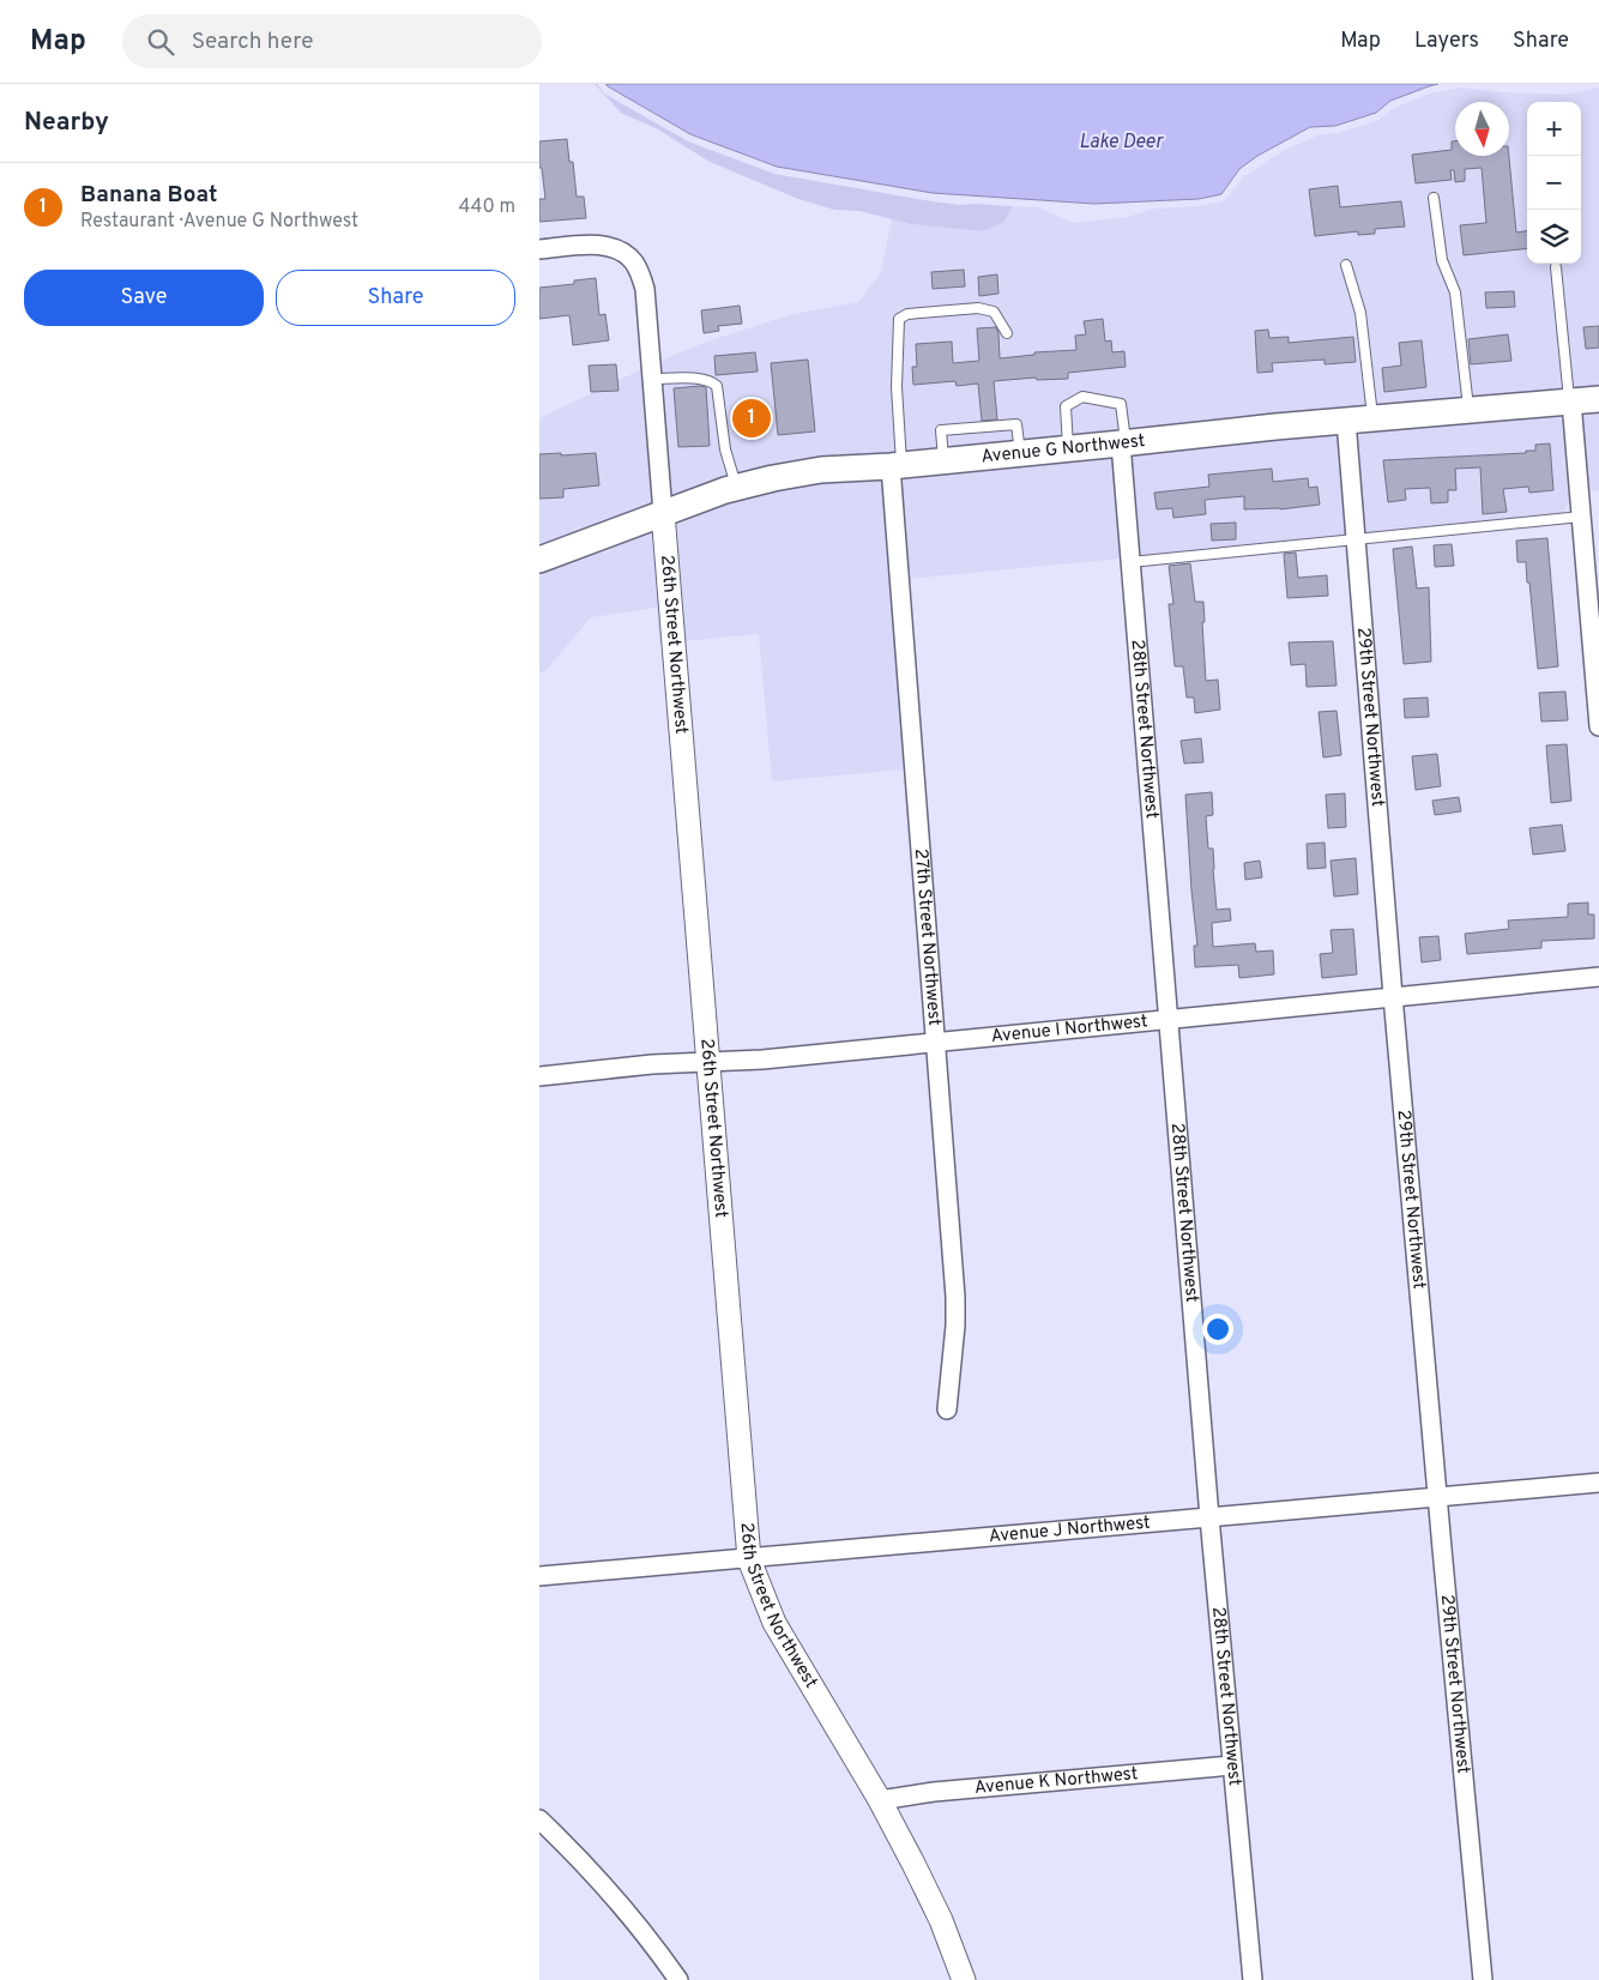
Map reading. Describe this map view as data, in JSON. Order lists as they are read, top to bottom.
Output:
{
  "streets": {
    "main road": ["Avenue G Northwest"],
    "street": [
      "26th Street Northwest",
      "29th Street Northwest",
      "28th Street Northwest",
      "27th Street Northwest",
      "Avenue I Northwest",
      "Avenue J Northwest",
      "Avenue K Northwest"
    ]
  },
  "crossings": [
    ["Avenue G Northwest", "26th Street Northwest"],
    ["Avenue G Northwest", "29th Street Northwest"],
    ["Avenue G Northwest", "28th Street Northwest"],
    ["Avenue G Northwest", "27th Street Northwest"],
    ["26th Street Northwest", "Avenue I Northwest"],
    ["26th Street Northwest", "Avenue J Northwest"],
    ["26th Street Northwest", "Avenue K Northwest"],
    ["29th Street Northwest", "Avenue I Northwest"],
    ["29th Street Northwest", "Avenue J Northwest"],
    ["28th Street Northwest", "Avenue I Northwest"],
    ["28th Street Northwest", "Avenue J Northwest"],
    ["28th Street Northwest", "Avenue K Northwest"],
    ["27th Street Northwest", "Avenue I Northwest"]
  ],
  "water": ["Lake Deer"],
  "north": "bottom",
  "page": {
    "header": "Map",
    "search": "Search here",
    "nav": ["Map", "Layers", "Share"],
    "heading": "Nearby",
    "map_buttons": ["+", "−"],
    "list": [
      {
        "mark": "1",
        "name": "Banana Boat",
        "note": "Restaurant · Avenue G Northwest",
        "value": "440 m"
      }
    ],
    "buttons": ["Save", "Share"],
    "pins": "1"
  }
}
